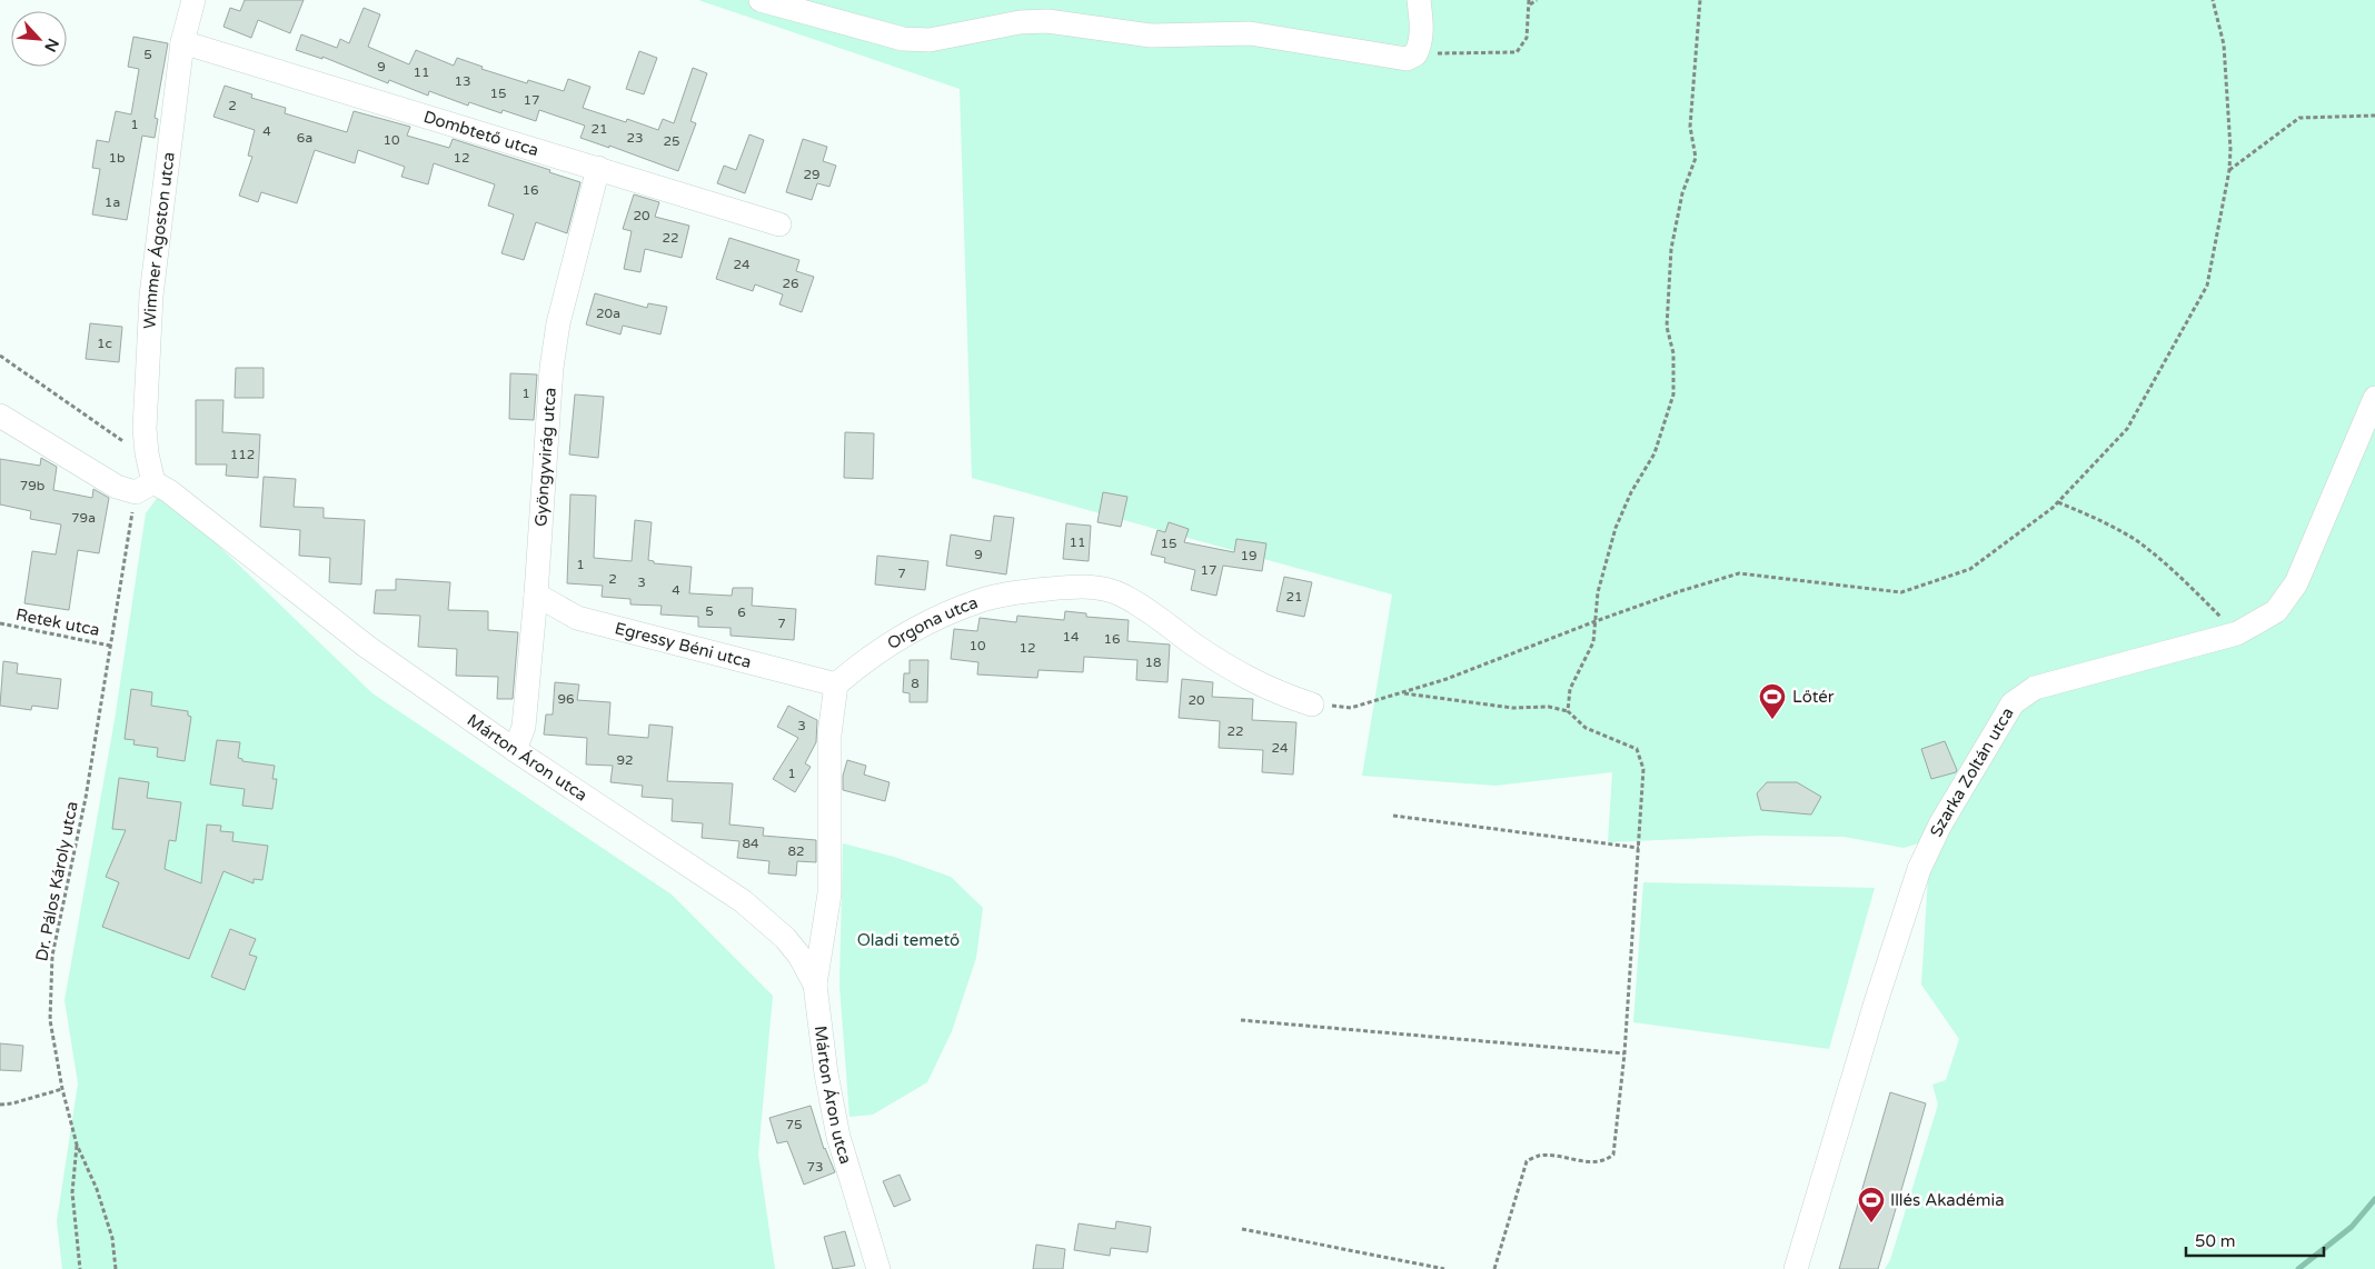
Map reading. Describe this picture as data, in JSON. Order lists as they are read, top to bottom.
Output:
{
  "streets": {
    "street": [
      "Dombtető utca",
      "Wimmer Ágoston utca",
      "Gyöngyvirág utca",
      "Orgona utca",
      "Egressy Béni utca",
      "Márton Áron utca",
      "Szarka Zoltán utca"
    ],
    "path": ["Retek utca", "Dr. Pálos Károly utca"]
  },
  "crossings": [
    ["Dombtető utca", "Wimmer Ágoston utca"],
    ["Dombtető utca", "Gyöngyvirág utca"],
    ["Wimmer Ágoston utca", "Márton Áron utca"],
    ["Wimmer Ágoston utca", "Dr. Pálos Károly utca"],
    ["Gyöngyvirág utca", "Egressy Béni utca"],
    ["Gyöngyvirág utca", "Márton Áron utca"],
    ["Retek utca", "Dr. Pálos Károly utca"],
    ["Orgona utca", "Egressy Béni utca"],
    ["Márton Áron utca", "Dr. Pálos Károly utca"]
  ],
  "parks": ["Oladi temető"],
  "places": {
    "sports": ["Lőtér", "Illés Akadémia"]
  },
  "house_numbers": [
    "5",
    "9",
    "11",
    "13",
    "15",
    "17",
    "2",
    "1",
    "21",
    "4",
    "6a",
    "23",
    "10",
    "25",
    "1b",
    "12",
    "29",
    "16",
    "1a",
    "20",
    "22",
    "24",
    "26",
    "20a",
    "1c",
    "1",
    "112",
    "79b",
    "79a",
    "11",
    "15",
    "9",
    "19",
    "1",
    "17",
    "7",
    "2",
    "3",
    "4",
    "21",
    "5",
    "6",
    "7",
    "14",
    "16",
    "10",
    "12",
    "18",
    "8",
    "96",
    "20",
    "3",
    "22",
    "24",
    "92",
    "1",
    "84",
    "82",
    "75",
    "73"
  ],
  "scale_bar": "50 m",
  "north": "bottom right"
}
